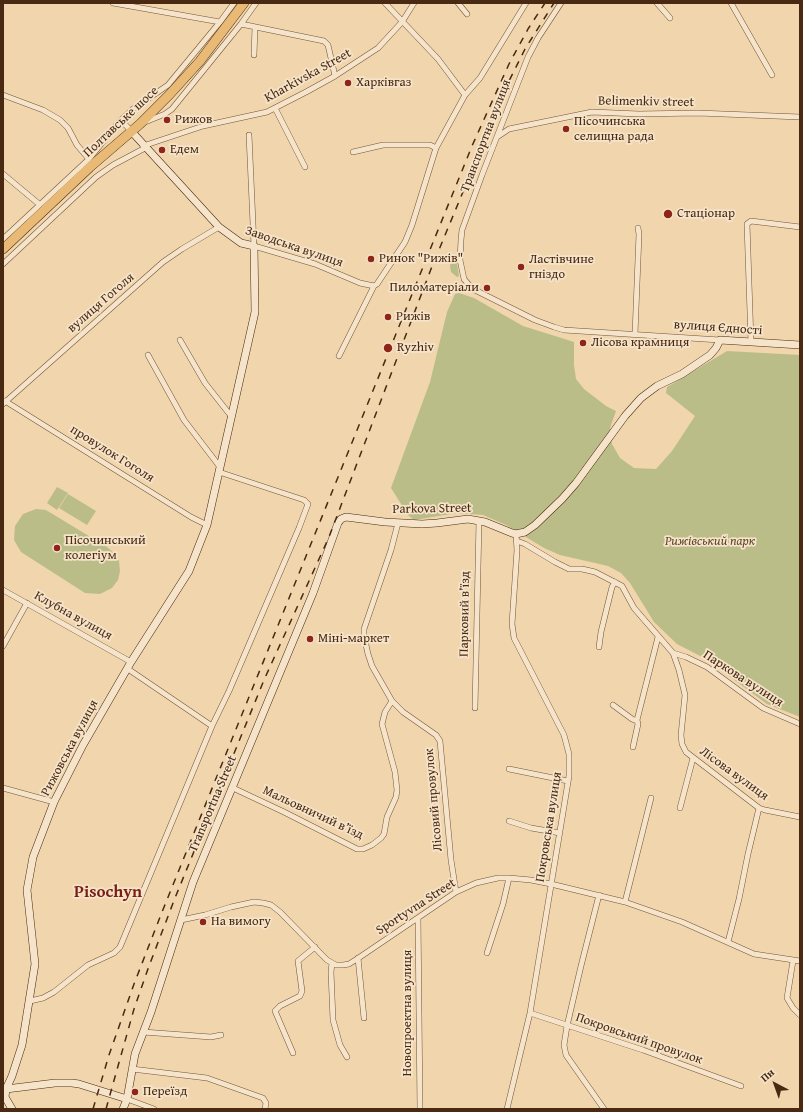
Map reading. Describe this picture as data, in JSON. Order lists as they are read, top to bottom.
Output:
{
  "streets": {
    "highway": ["Полтавське шосе"],
    "street": [
      "Kharkivska Street",
      "Belimenkiv street",
      "Транспортна вулиця",
      "Заводська вулиця",
      "вулиця Гоголя",
      "вулиця Єдності",
      "провулок Гоголя",
      "Parkova Street",
      "Парковий в’їзд",
      "Клубна вулиця",
      "Паркова вулиця",
      "Рижовська вулиця",
      "Лісова вулиця",
      "Лісовий провулок",
      "Transportna Street",
      "Мальовничий в’їзд",
      "Покровська вулиця",
      "Sportyvna Street",
      "Новопроектна вулиця",
      "Покровський провулок"
    ]
  },
  "crossings": [
    ["Kharkivska Street", "Заводська вулиця"],
    ["Belimenkiv street", "Транспортна вулиця"],
    ["Полтавське шосе", "Заводська вулиця"],
    ["Транспортна вулиця", "Заводська вулиця"],
    ["Транспортна вулиця", "вулиця Єдності"],
    ["Заводська вулиця", "вулиця Гоголя"],
    ["Заводська вулиця", "Рижовська вулиця"],
    ["вулиця Гоголя", "провулок Гоголя"],
    ["провулок Гоголя", "Рижовська вулиця"],
    ["Parkova Street", "Парковий в’їзд"],
    ["Parkova Street", "Паркова вулиця"],
    ["Parkova Street", "Лісова вулиця"],
    ["Parkova Street", "Лісовий провулок"],
    ["Parkova Street", "Transportna Street"],
    ["Parkova Street", "Покровська вулиця"],
    ["Клубна вулиця", "Рижовська вулиця"],
    ["Паркова вулиця", "Лісова вулиця"],
    ["Лісовий провулок", "Мальовничий в’їзд"],
    ["Лісовий провулок", "Sportyvna Street"],
    ["Transportna Street", "Мальовничий в’їзд"],
    ["Покровська вулиця", "Sportyvna Street"],
    ["Покровська вулиця", "Покровський провулок"],
    ["Sportyvna Street", "Новопроектна вулиця"]
  ],
  "districts": ["Pisochyn"],
  "parks": ["Рижівський парк"],
  "places": [
    "Харківгаз",
    "Рижов",
    "Пісочинська селищна рада",
    "Едем",
    "Стаціонар",
    "Ринок \"Рижів\"",
    "Ластівчине гніздо",
    "Пиломатеріали",
    "Рижів",
    "Лісова крамниця",
    "Ryzhiv",
    "Пісочинський колегіум",
    "Міні-маркет",
    "На вимогу",
    "Переїзд"
  ],
  "north": "top left"
}
